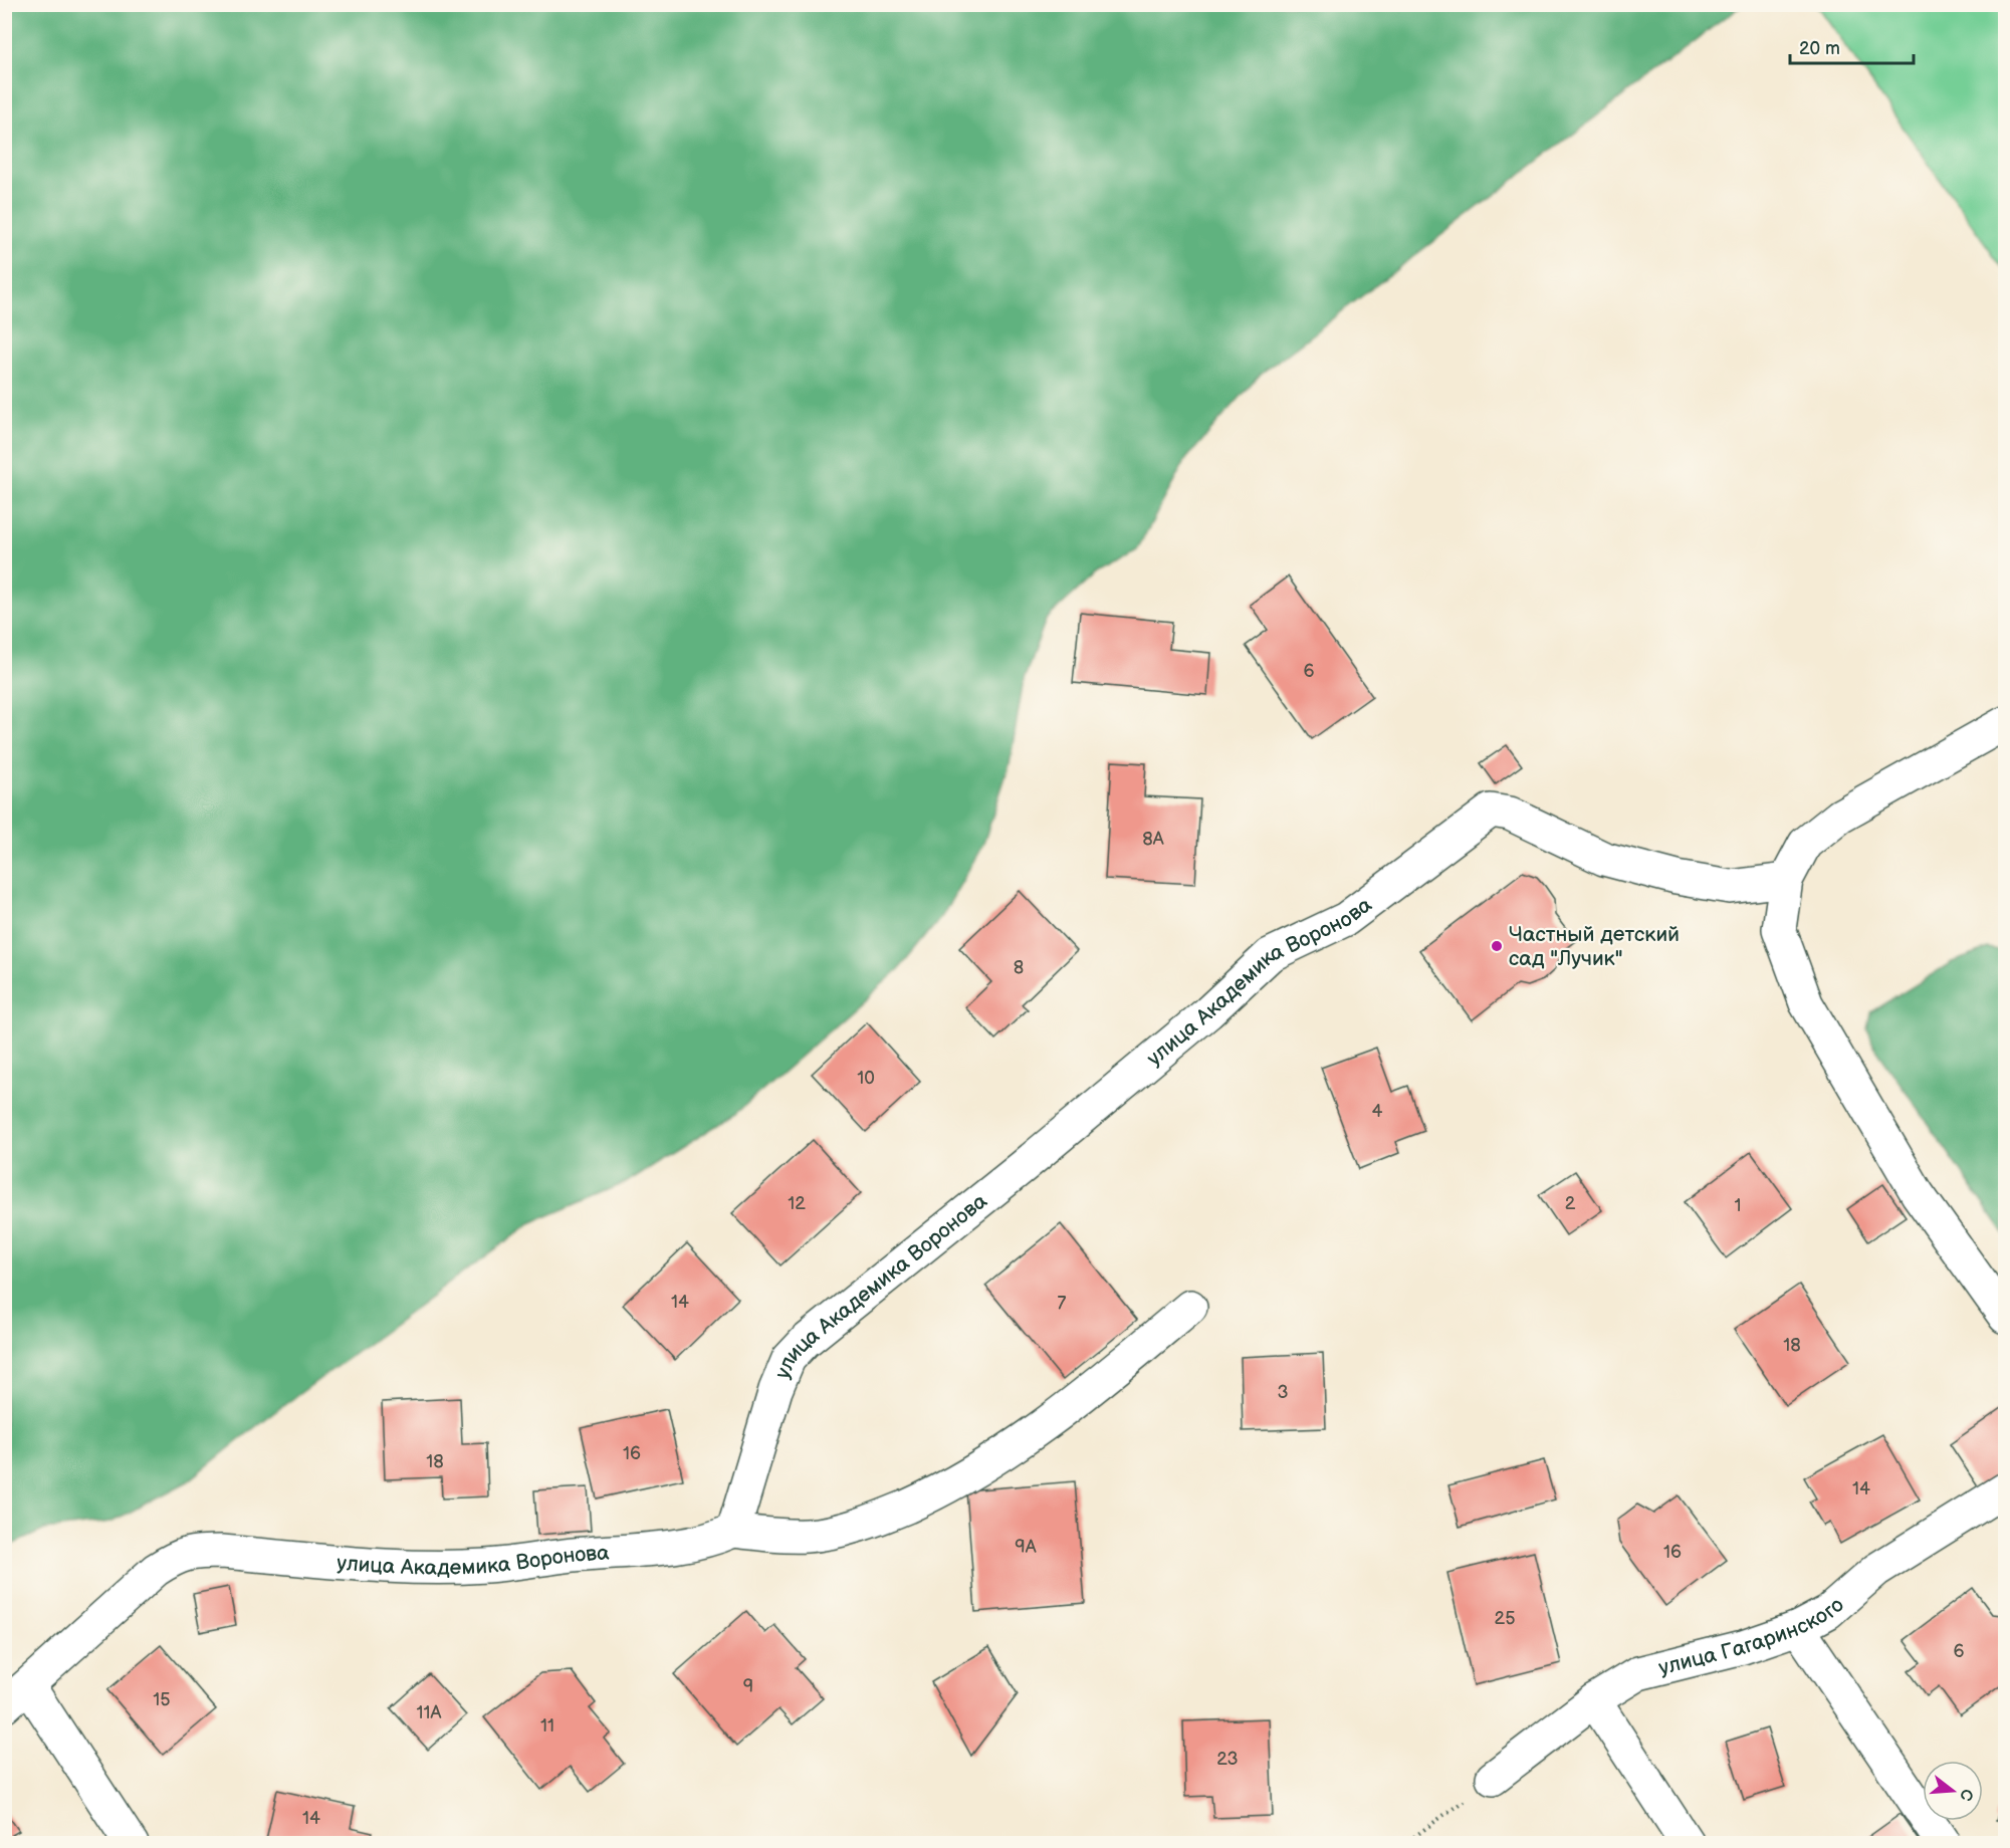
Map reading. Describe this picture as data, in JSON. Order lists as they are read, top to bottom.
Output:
{
  "streets": {
    "street": ["улица Академика Воронова", "улица Гагаринского"]
  },
  "places": ["Частный детский сад \"Лучик\""],
  "house_numbers": [
    "6",
    "8А",
    "8",
    "10",
    "4",
    "12",
    "2",
    "1",
    "14",
    "7",
    "18",
    "3",
    "16",
    "18",
    "14",
    "9А",
    "16",
    "25",
    "6",
    "9",
    "15",
    "11А",
    "11",
    "23",
    "14"
  ],
  "scale_bar": "20 m",
  "north": "right"
}
